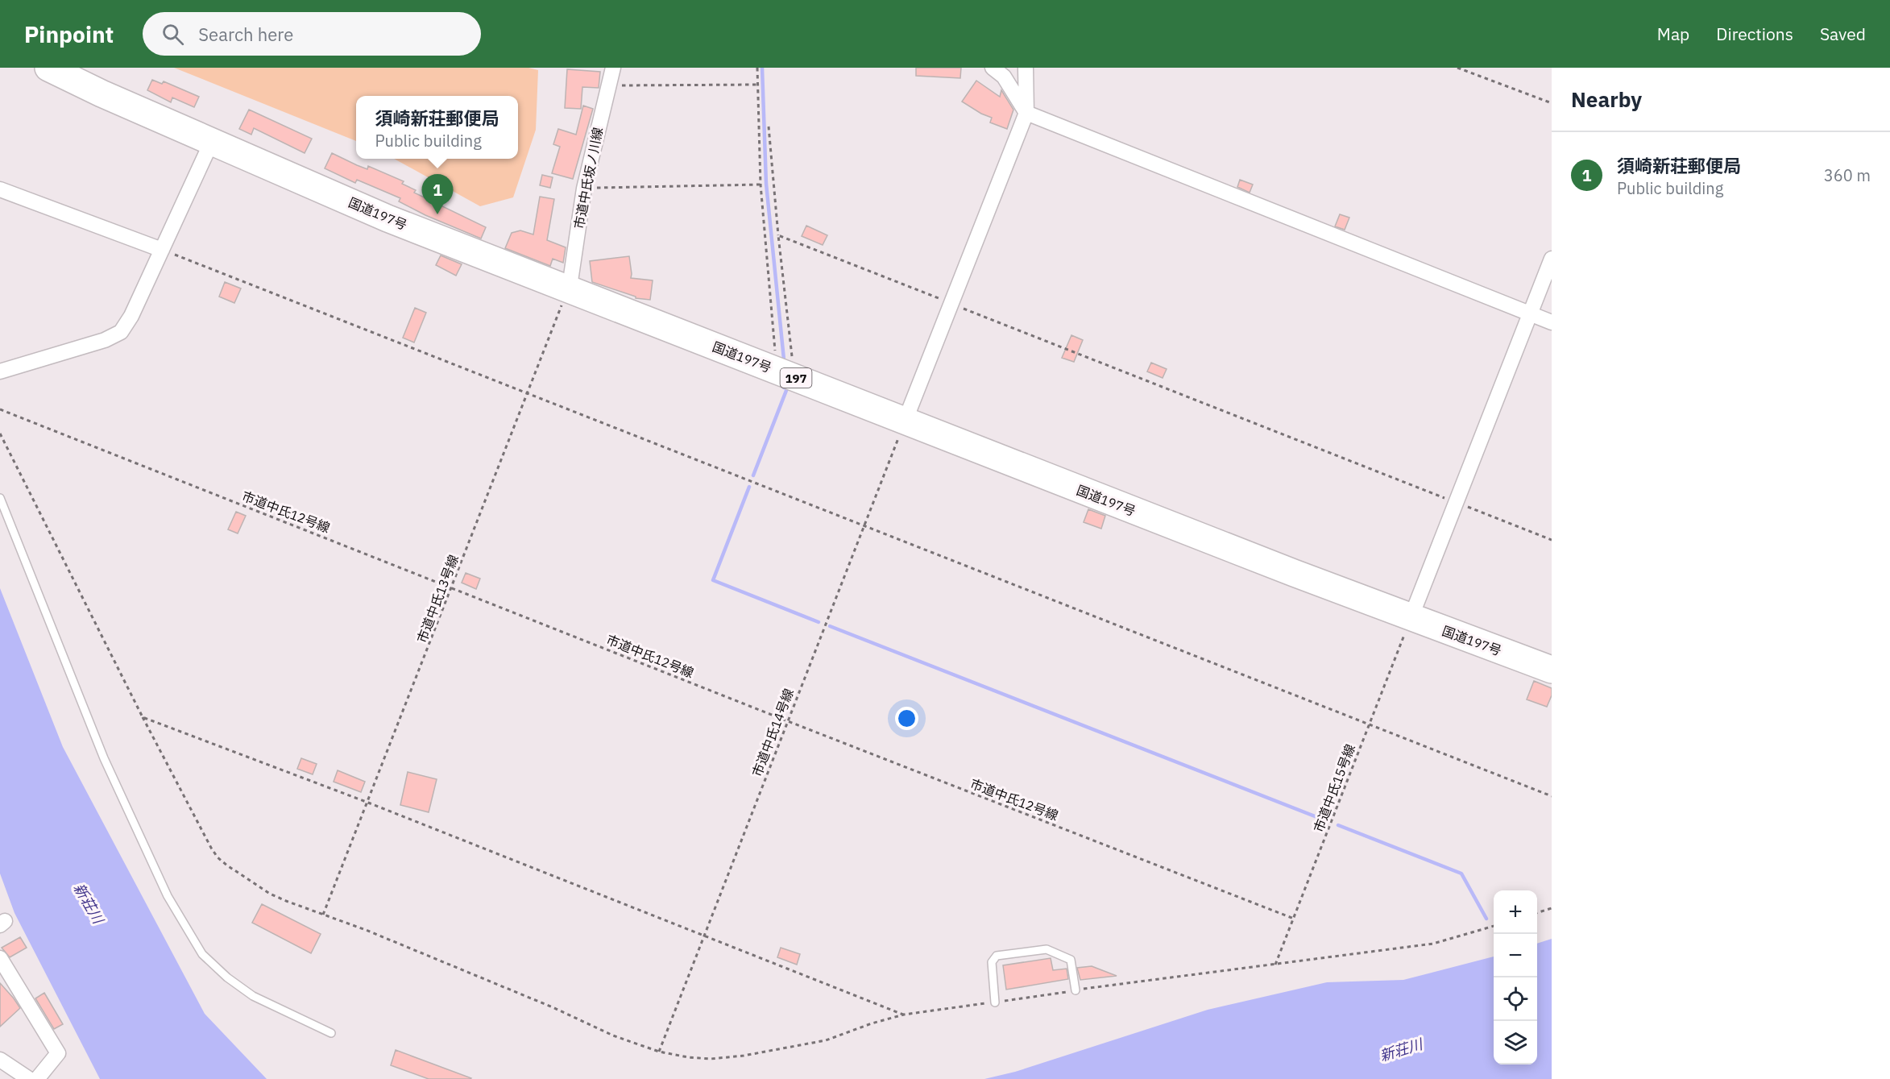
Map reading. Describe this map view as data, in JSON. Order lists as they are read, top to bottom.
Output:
{
  "streets": {
    "highway": ["国道197号", "197"],
    "street": ["市道中氏坂ノ川線"],
    "path": [
      "市道中氏12号線",
      "市道中氏13号線",
      "市道中氏14号線",
      "市道中氏15号線"
    ]
  },
  "crossings": [
    ["市道中氏坂ノ川線", "国道197号"],
    ["市道中氏坂ノ川線", "市道中氏13号線"],
    ["国道197号", "市道中氏13号線"],
    ["国道197号", "市道中氏14号線"],
    ["国道197号", "市道中氏15号線"],
    ["市道中氏12号線", "市道中氏13号線"],
    ["市道中氏12号線", "市道中氏14号線"],
    ["市道中氏12号線", "市道中氏15号線"]
  ],
  "water": ["新荘川"],
  "page": {
    "header": "Pinpoint",
    "search": "Search here",
    "nav": ["Map", "Directions", "Saved"],
    "heading": "Nearby",
    "popup": ["須崎新荘郵便局", "Public building"],
    "list": [
      {
        "mark": "1",
        "name": "須崎新荘郵便局",
        "note": "Public building",
        "value": "360 m"
      }
    ],
    "pins": "1",
    "map_buttons": ["+", "−"]
  }
}
